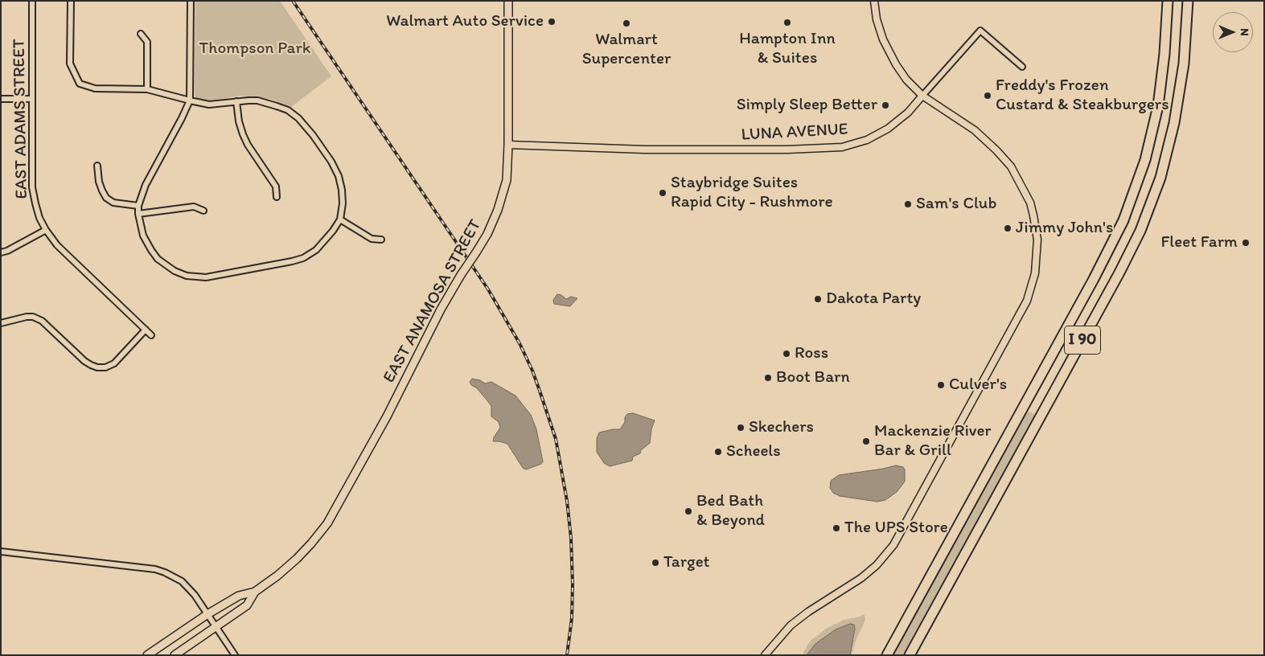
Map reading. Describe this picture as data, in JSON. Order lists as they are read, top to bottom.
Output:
{
  "streets": {
    "highway": ["I 90"],
    "main road": ["EAST ANAMOSA STREET"],
    "street": ["EAST ADAMS STREET", "LUNA AVENUE"]
  },
  "crossings": [
    ["LUNA AVENUE", "EAST ANAMOSA STREET"]
  ],
  "parks": ["Thompson Park"],
  "places": [
    "Walmart Auto Service",
    "Hampton Inn & Suites",
    "Walmart Supercenter",
    "Freddy's Frozen Custard & Steakburgers",
    "Simply Sleep Better",
    "Staybridge Suites Rapid City - Rushmore",
    "Sam's Club",
    "Jimmy John's",
    "Fleet Farm",
    "Dakota Party",
    "Ross",
    "Boot Barn",
    "Culver's",
    "Skechers",
    "Mackenzie River Bar & Grill",
    "Scheels",
    "Bed Bath & Beyond",
    "The UPS Store",
    "Target"
  ],
  "north": "right"
}
